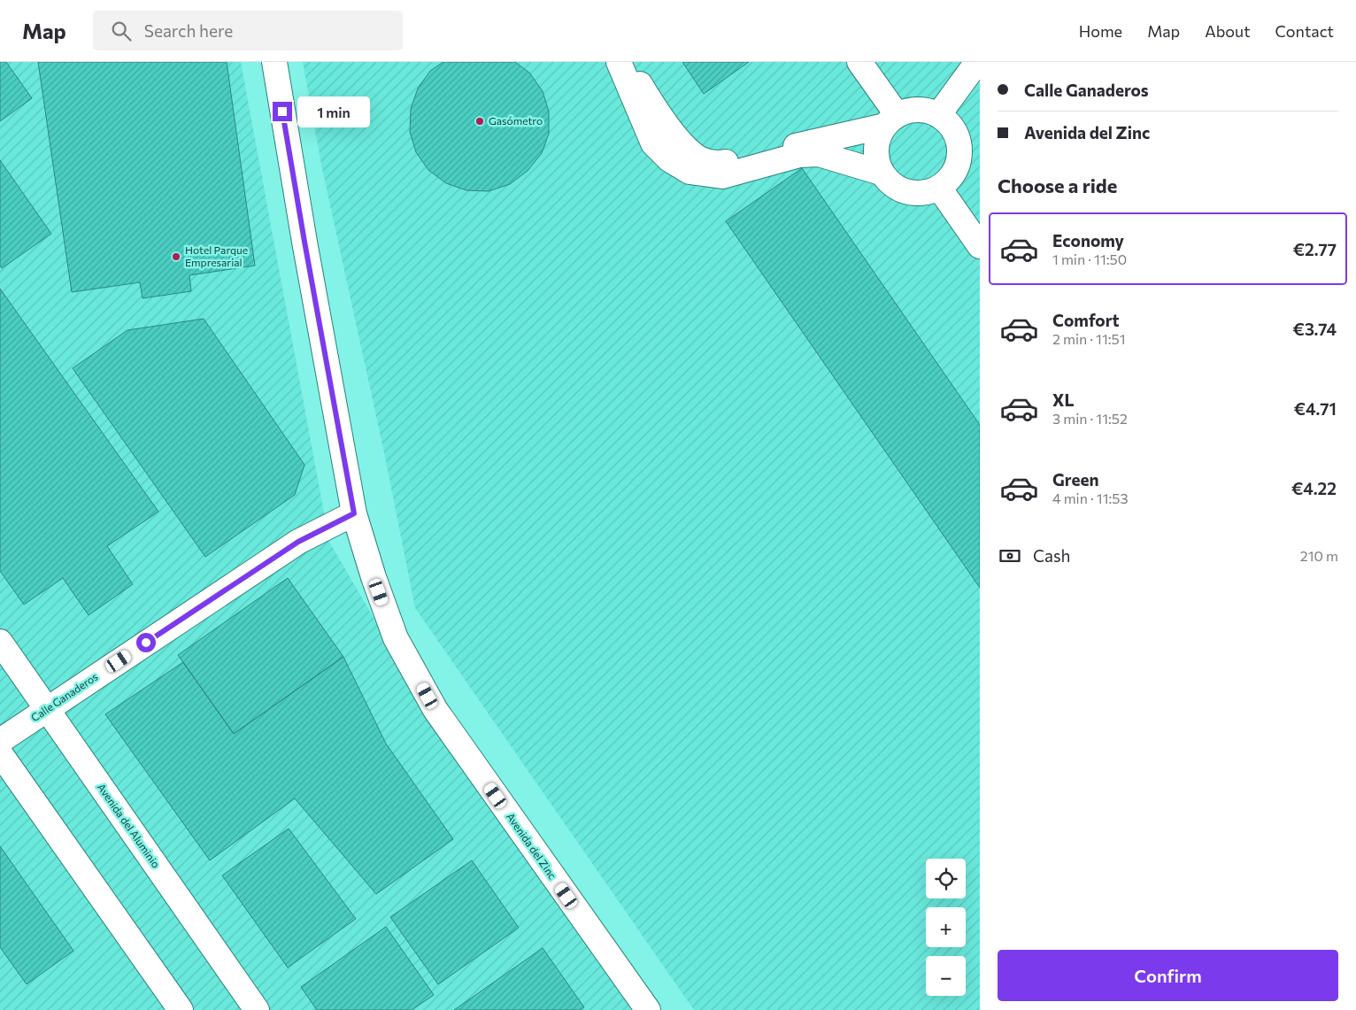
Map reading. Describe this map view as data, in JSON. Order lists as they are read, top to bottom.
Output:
{
  "streets": {
    "street": ["Calle Ganaderos", "Avenida del Aluminio", "Avenida del Zinc"]
  },
  "crossings": [
    ["Calle Ganaderos", "Avenida del Aluminio"],
    ["Calle Ganaderos", "Avenida del Zinc"]
  ],
  "places": ["Gasómetro", "Hotel Parque Empresarial"],
  "page": {
    "header": "Map",
    "search": "Search here",
    "nav": [
      "Home",
      "Map",
      "About",
      "Contact"
    ],
    "banner": ["Calle Ganaderos", "Avenida del Zinc"],
    "bubble": "1 min",
    "heading": "Choose a ride",
    "list": [
      {
        "name": "Economy",
        "note": "1 min · 11:50",
        "value": "€2.77"
      },
      {
        "name": "Comfort",
        "note": "2 min · 11:51",
        "value": "€3.74"
      },
      {
        "name": "XL",
        "note": "3 min · 11:52",
        "value": "€4.71"
      },
      {
        "name": "Green",
        "note": "4 min · 11:53",
        "value": "€4.22"
      }
    ],
    "pay": ["Cash", "210 m"],
    "map_buttons": ["+", "−"],
    "buttons": "Confirm"
  }
}
